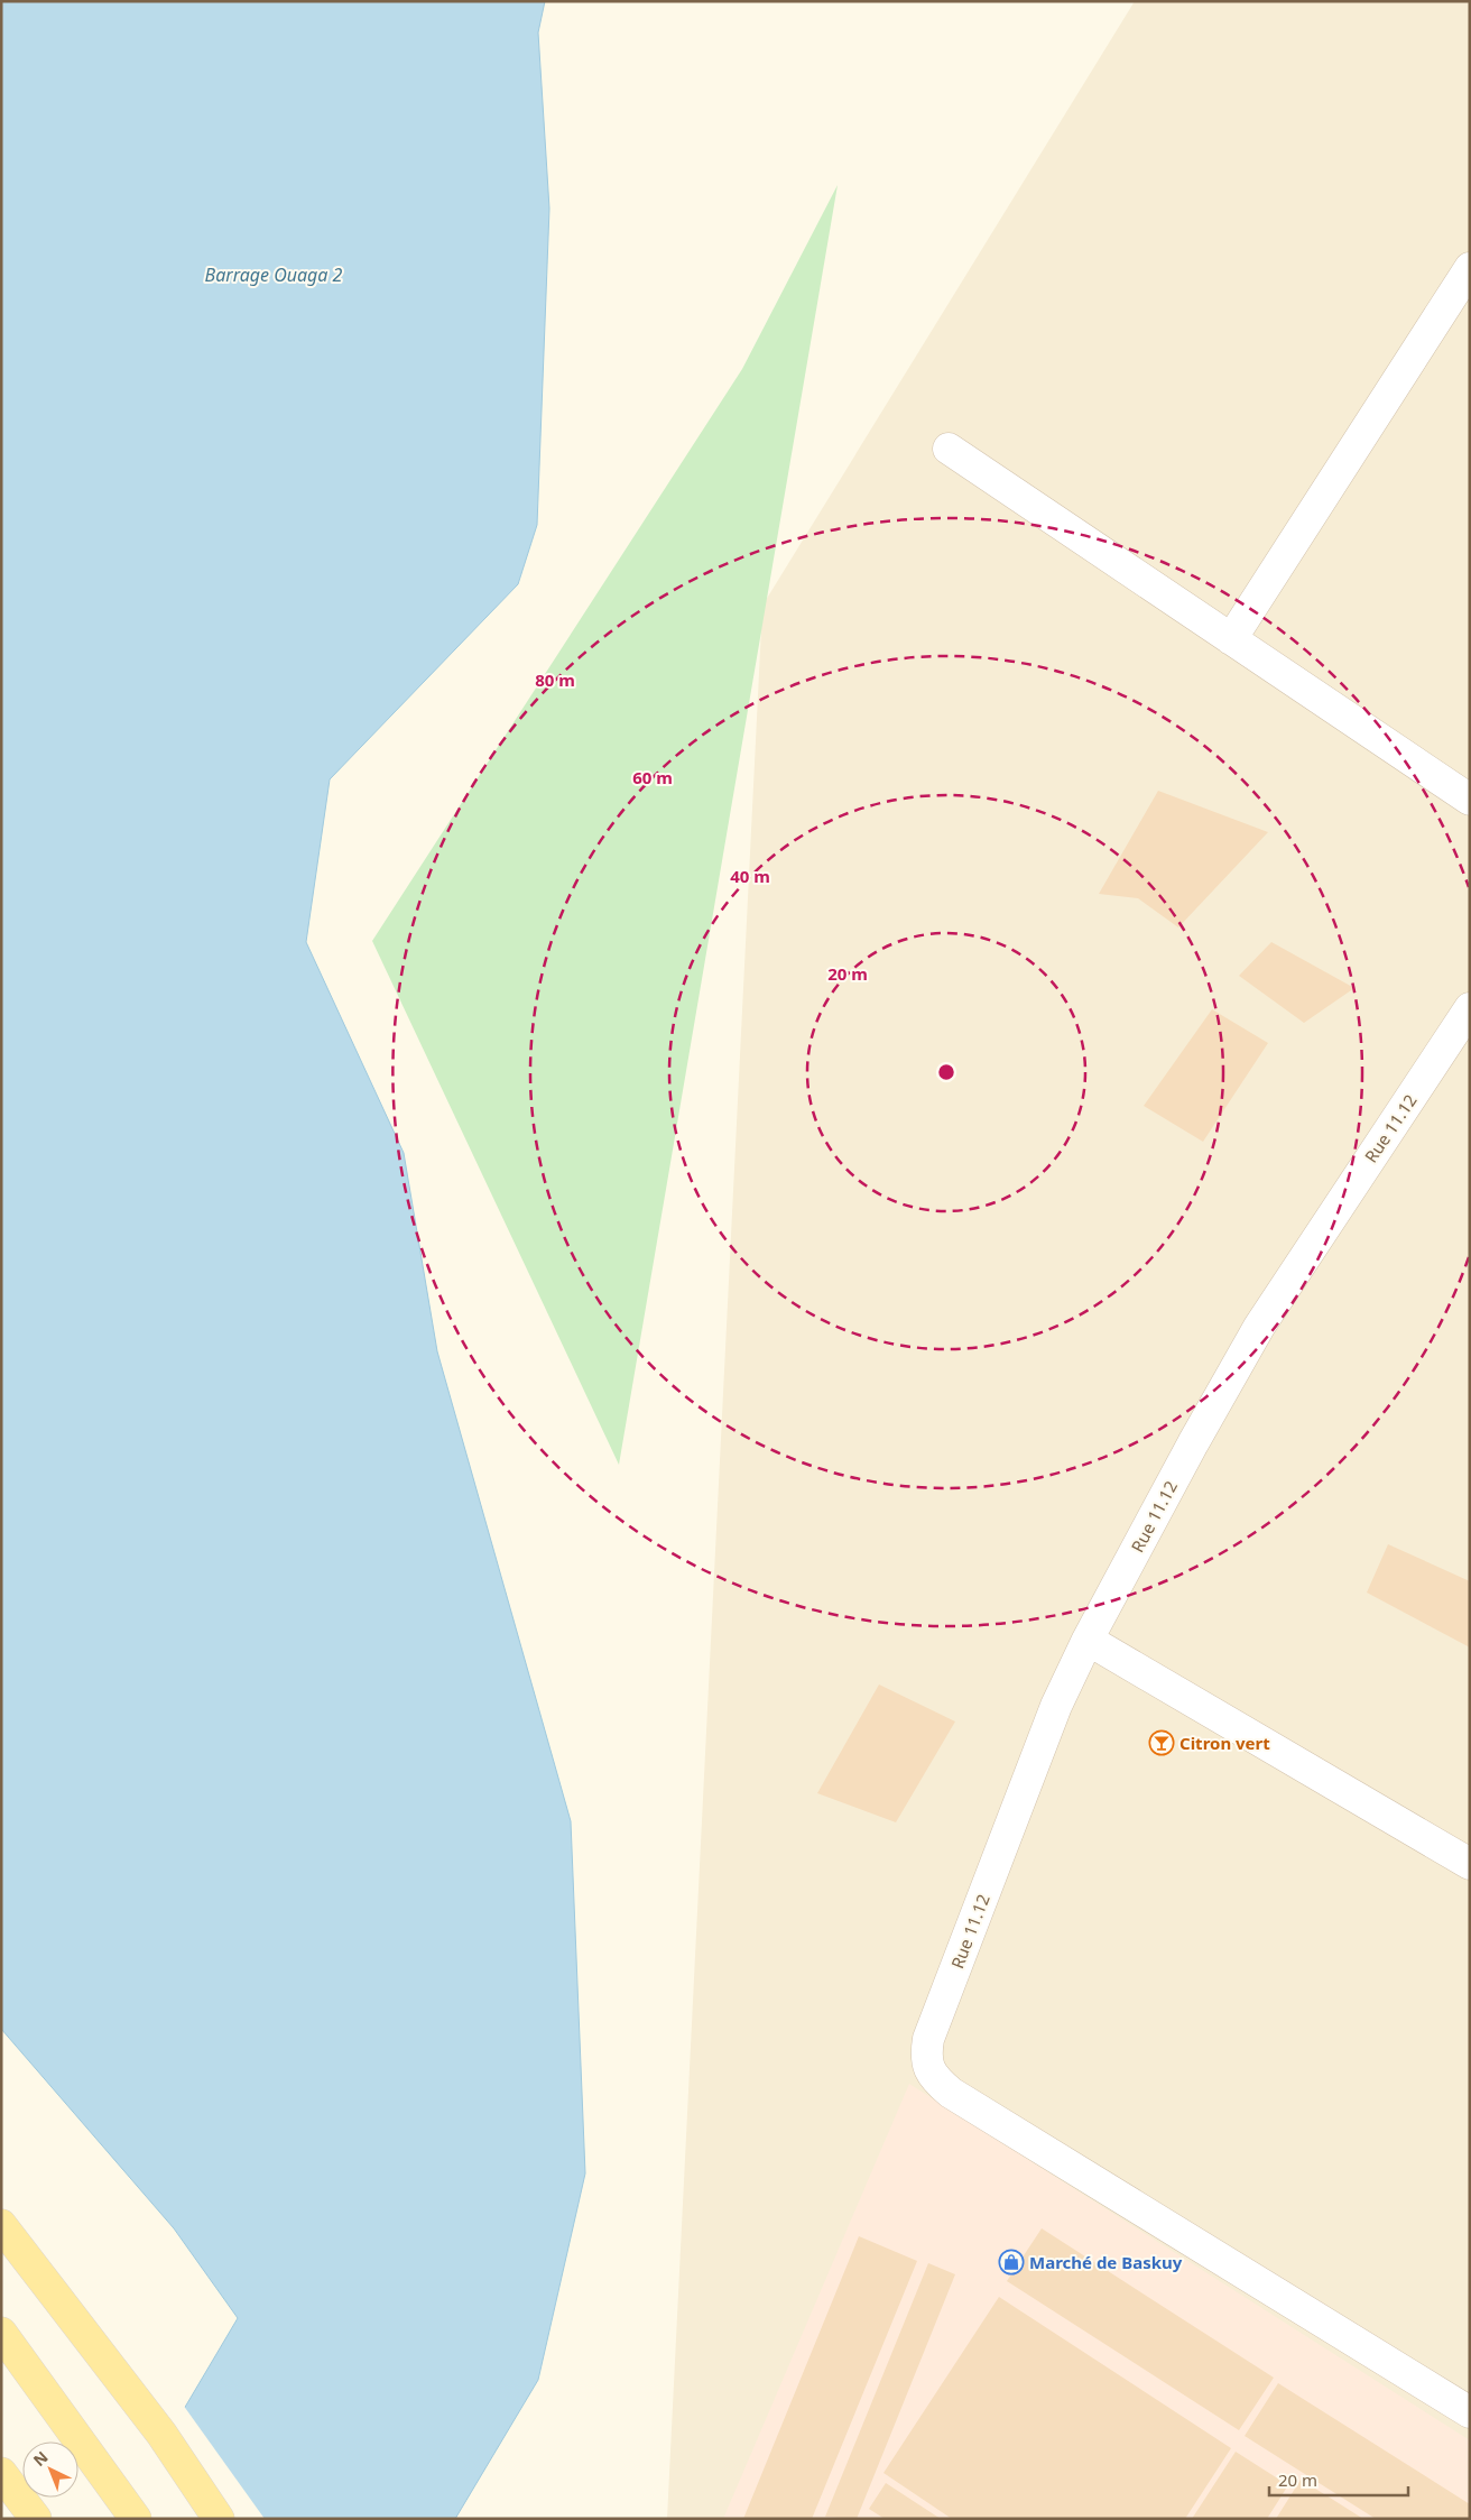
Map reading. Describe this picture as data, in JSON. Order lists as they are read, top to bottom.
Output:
{
  "streets": {
    "street": ["Rue 11.12"]
  },
  "water": ["Barrage Ouaga 2"],
  "places": {
    "bar": ["Citron vert"],
    "shop": ["Marché de Baskuy"]
  },
  "scale_bar": "20 m",
  "north": "top left",
  "rings": [
    "80 m",
    "60 m",
    "40 m",
    "20 m"
  ]
}
